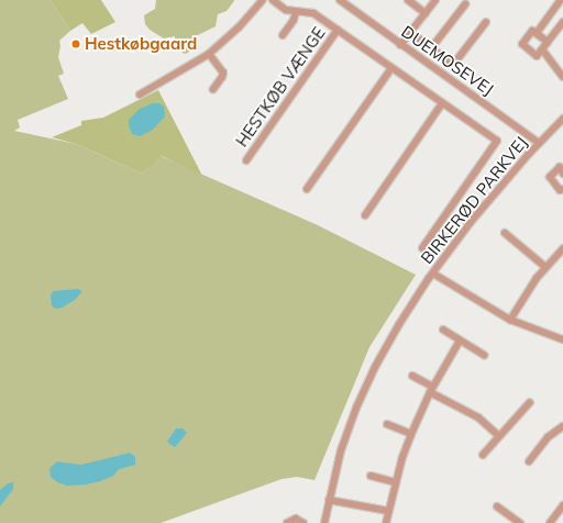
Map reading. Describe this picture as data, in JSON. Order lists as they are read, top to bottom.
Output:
{
  "streets": {
    "street": ["DUEMOSEVEJ", "HESTKØB VÆNGE", "BIRKERØD PARKVEJ"]
  },
  "crossings": [
    ["DUEMOSEVEJ", "BIRKERØD PARKVEJ"]
  ],
  "places": ["Hestkøbgaard"]
}
